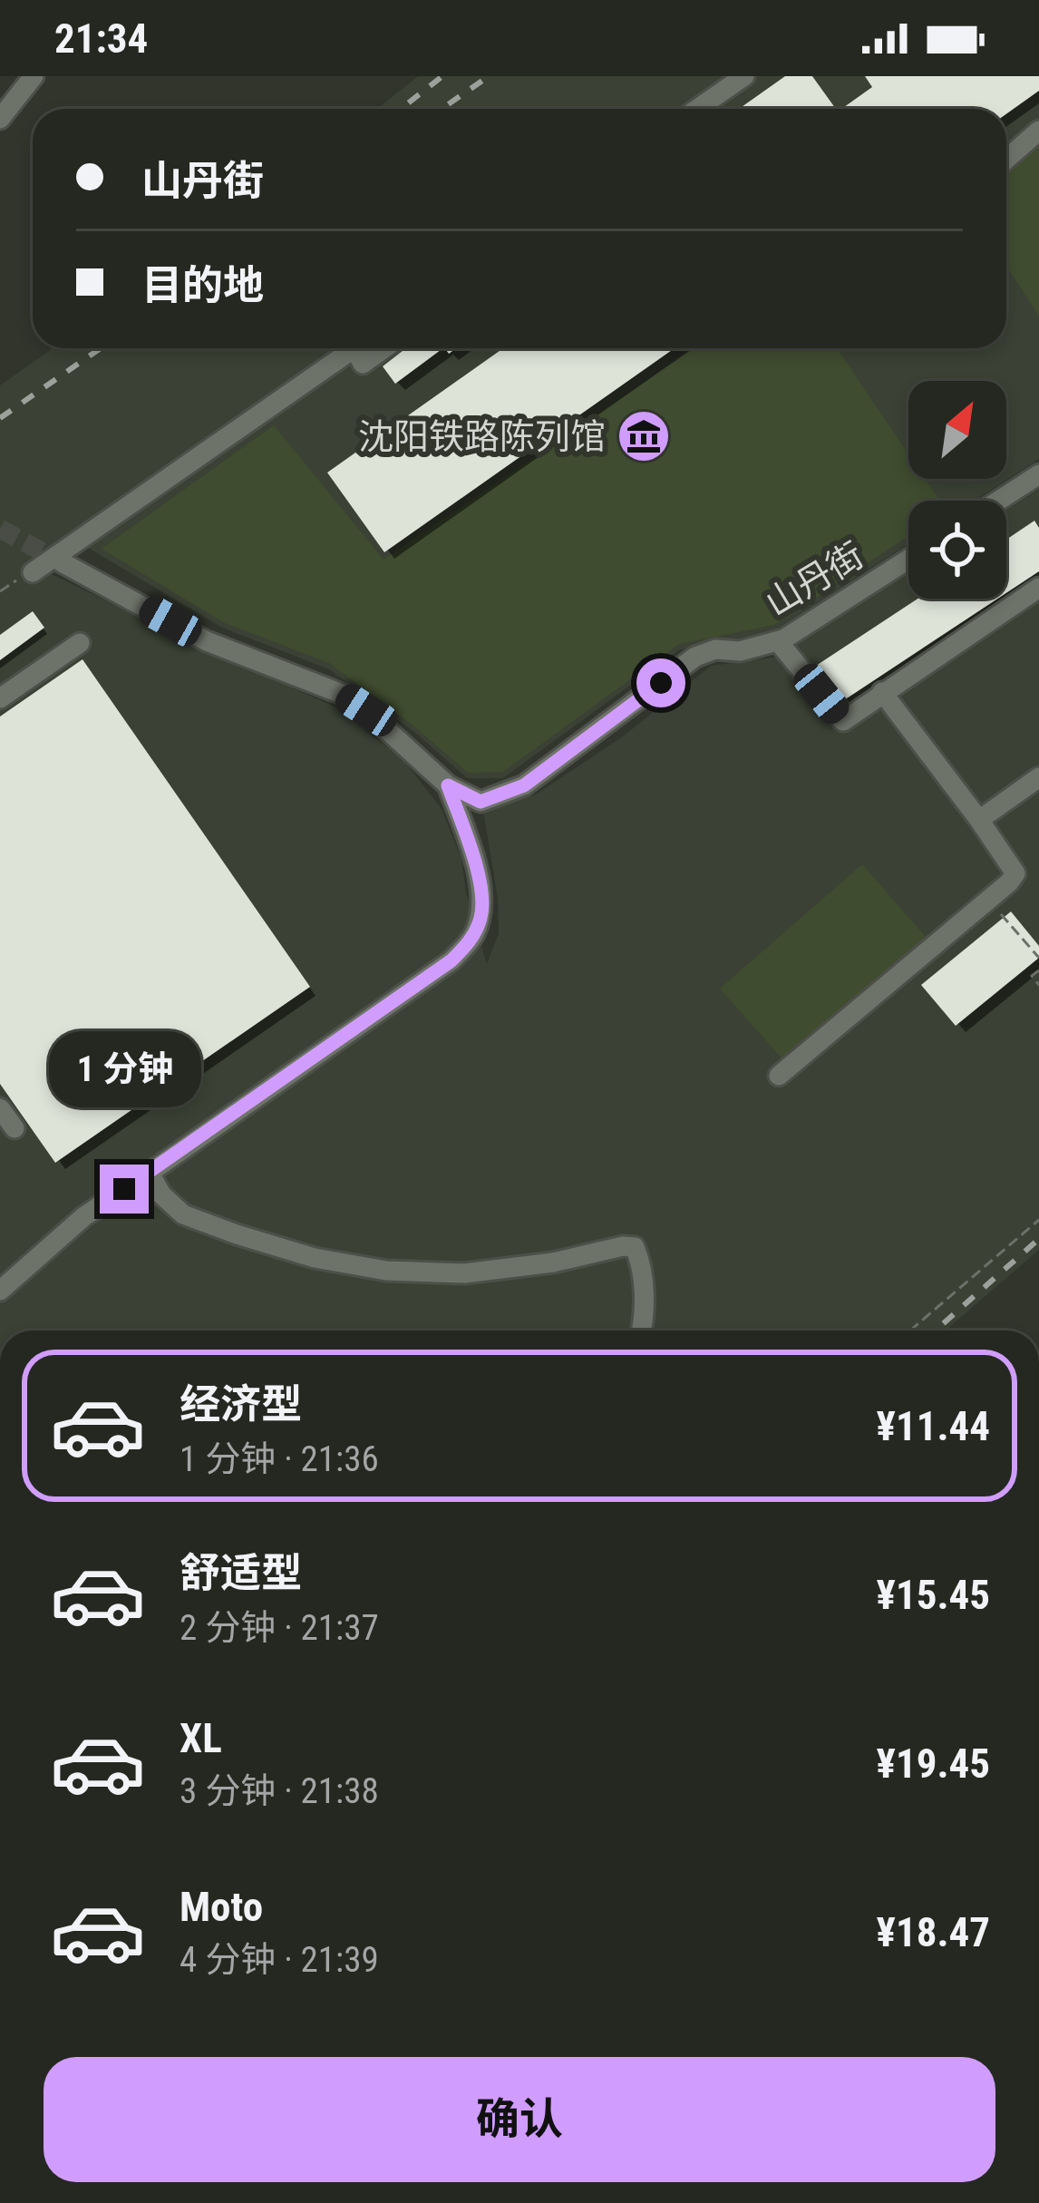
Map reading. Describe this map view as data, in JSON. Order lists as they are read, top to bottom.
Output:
{
  "streets": {
    "street": ["山丹街"]
  },
  "places": {
    "museum": ["沈阳铁路陈列馆"]
  },
  "north": "top right",
  "page": {
    "status": "21:34",
    "banner": ["山丹街", "目的地"],
    "bubble": "1 分钟",
    "list": [
      {
        "name": "经济型",
        "note": "1 分钟 · 21:36",
        "value": "¥11.44"
      },
      {
        "name": "舒适型",
        "note": "2 分钟 · 21:37",
        "value": "¥15.45"
      },
      {
        "name": "XL",
        "note": "3 分钟 · 21:38",
        "value": "¥19.45"
      },
      {
        "name": "Moto",
        "note": "4 分钟 · 21:39",
        "value": "¥18.47"
      }
    ],
    "buttons": "确认"
  }
}
